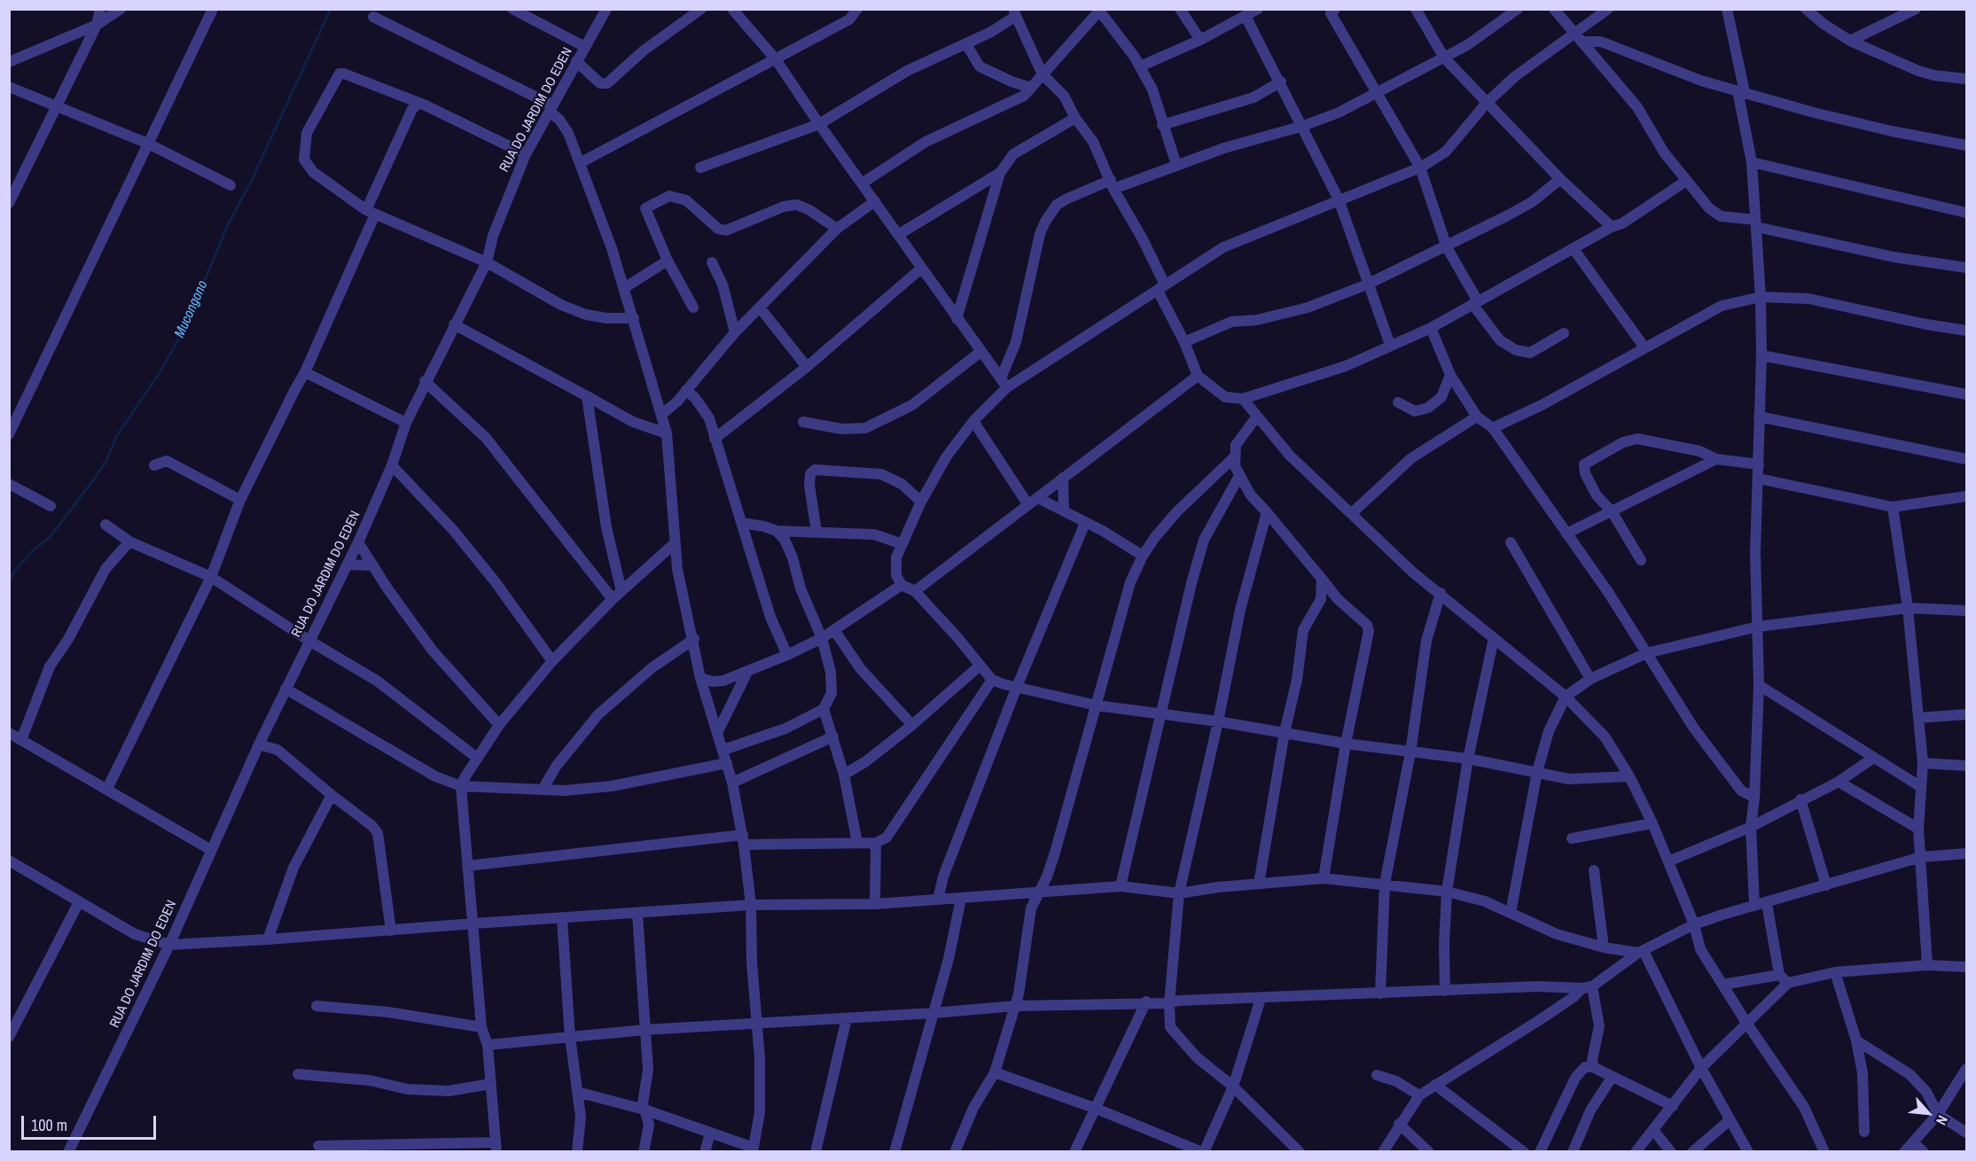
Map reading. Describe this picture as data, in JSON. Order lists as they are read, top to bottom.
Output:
{
  "streets": {
    "street": ["RUA DO JARDIM DO EDEN"]
  },
  "water": ["Mucongono"],
  "scale_bar": "100 m",
  "north": "bottom right"
}
